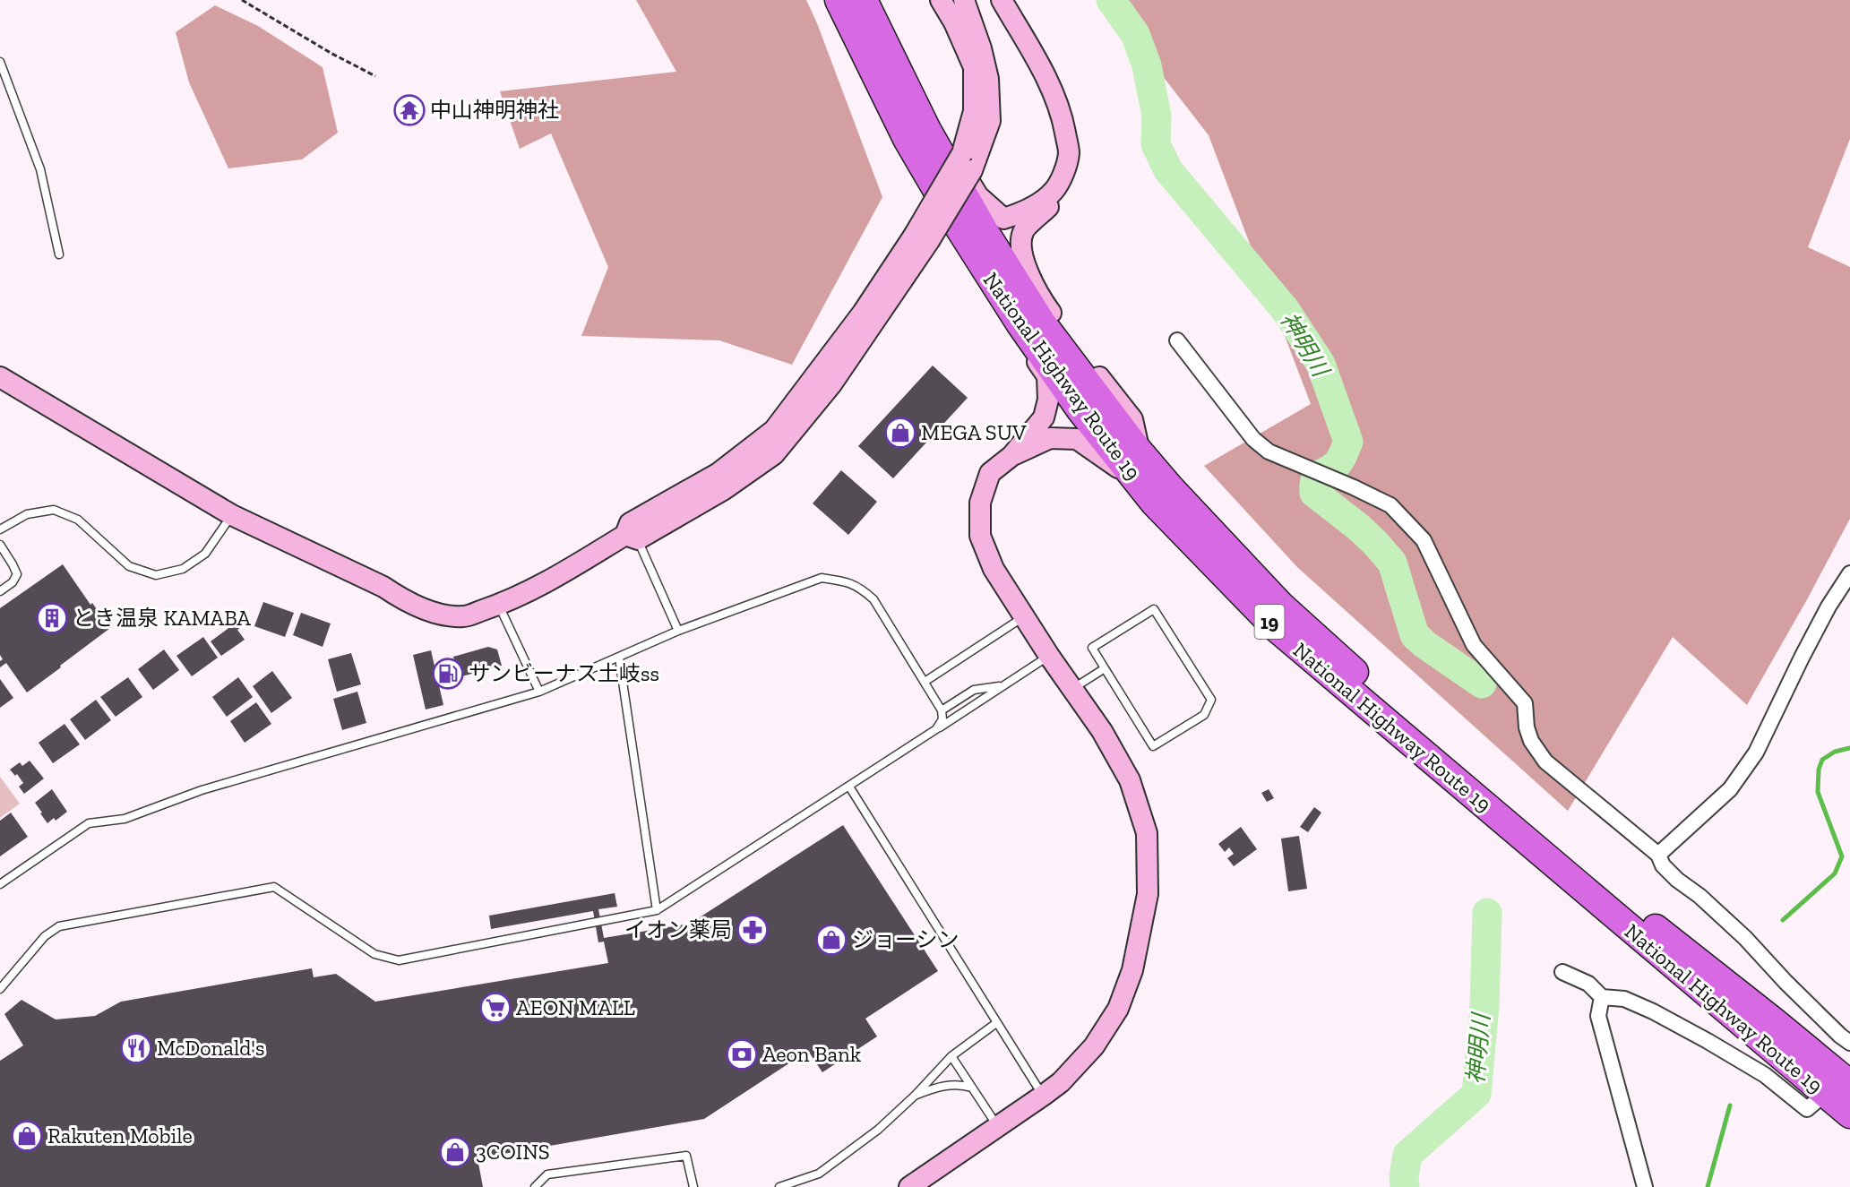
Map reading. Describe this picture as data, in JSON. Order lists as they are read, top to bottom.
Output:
{
  "streets": {
    "highway": ["National Highway Route 19", "19"]
  },
  "water": ["神明川"],
  "places": {
    "temple": ["中山神明神社"],
    "shop": [
      "MEGA SUV",
      "ジョーシン",
      "Rakuten Mobile",
      "3COINS"
    ],
    "building": ["とき温泉 KAMABA"],
    "fuel station": ["サンビーナス土岐ss"],
    "pharmacy": ["イオン薬局"],
    "supermarket": ["AEON MALL"],
    "restaurant": ["McDonald's"],
    "bank": ["Aeon Bank"]
  }
}
